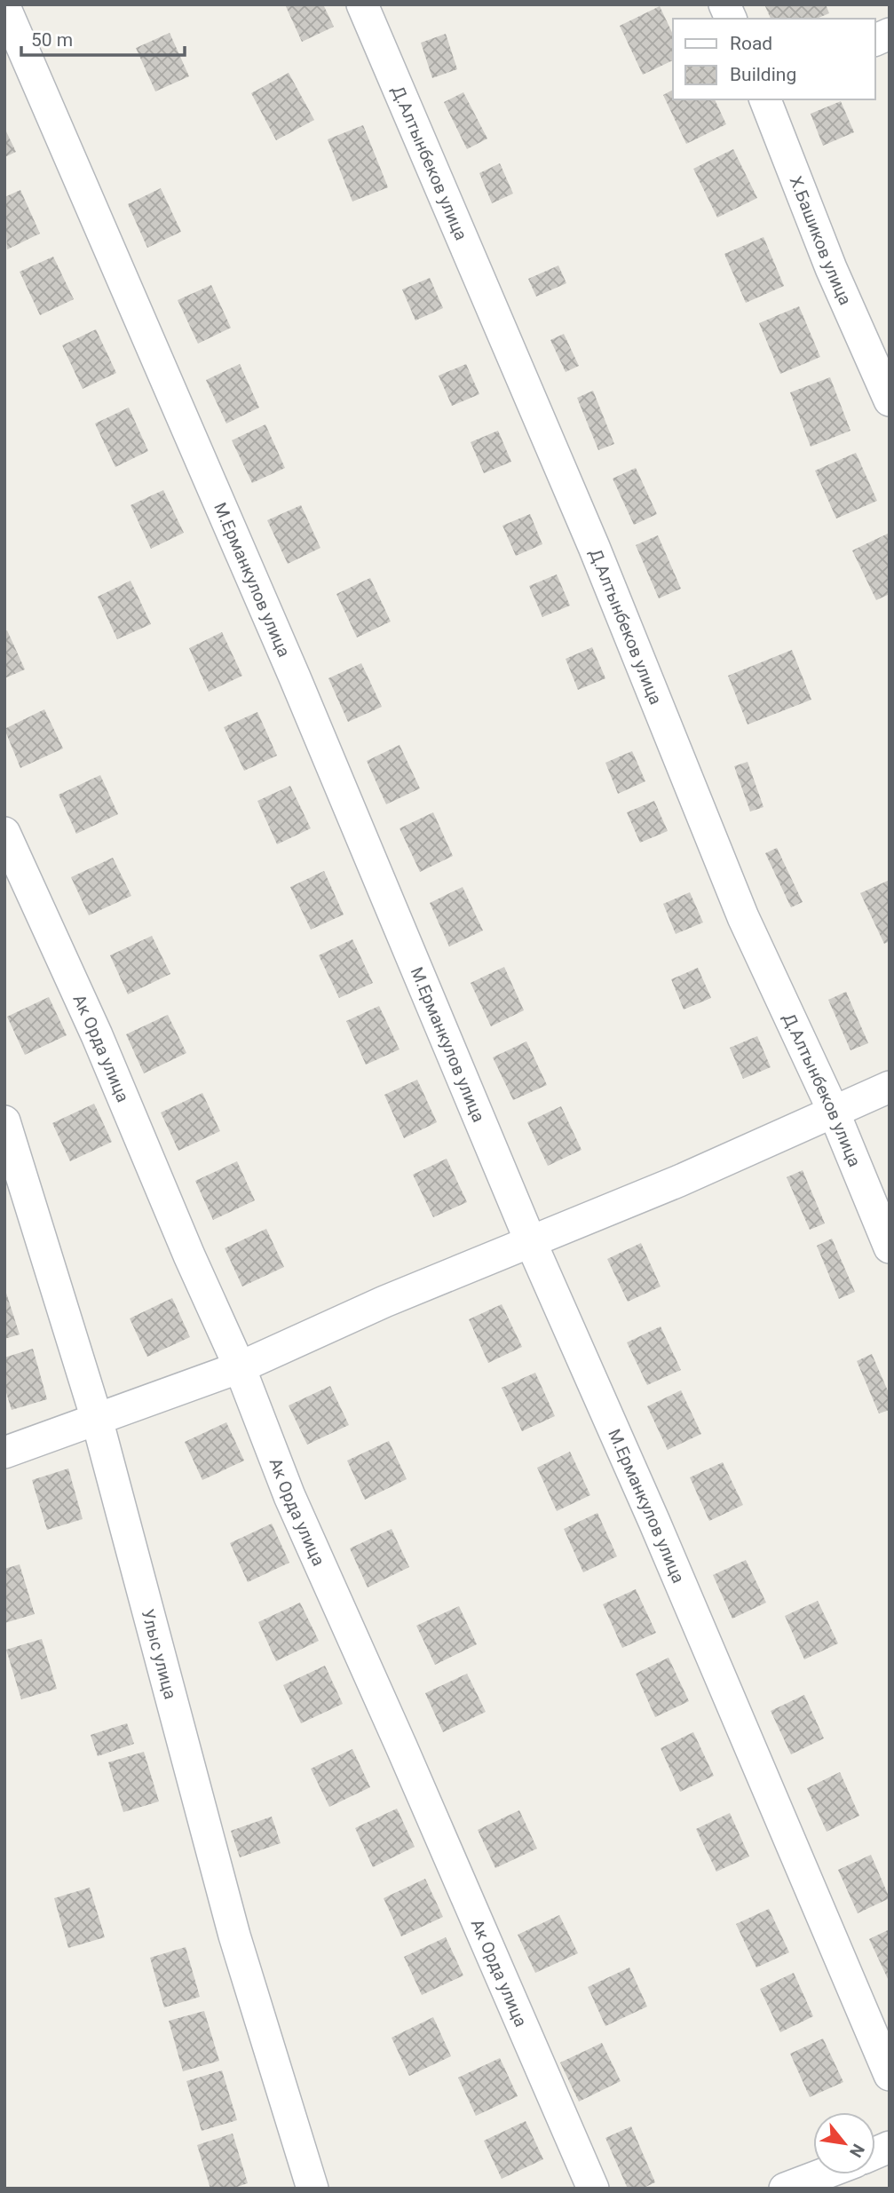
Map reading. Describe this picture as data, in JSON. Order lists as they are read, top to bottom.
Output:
{
  "streets": {
    "street": [
      "Д.Алтынбеков улица",
      "Х.Башиков улица",
      "М.Ерманкулов улица",
      "Ак Орда улица",
      "Улыс улица"
    ]
  },
  "legend": ["Road", "Building"],
  "scale_bar": "50 m",
  "north": "bottom right"
}
